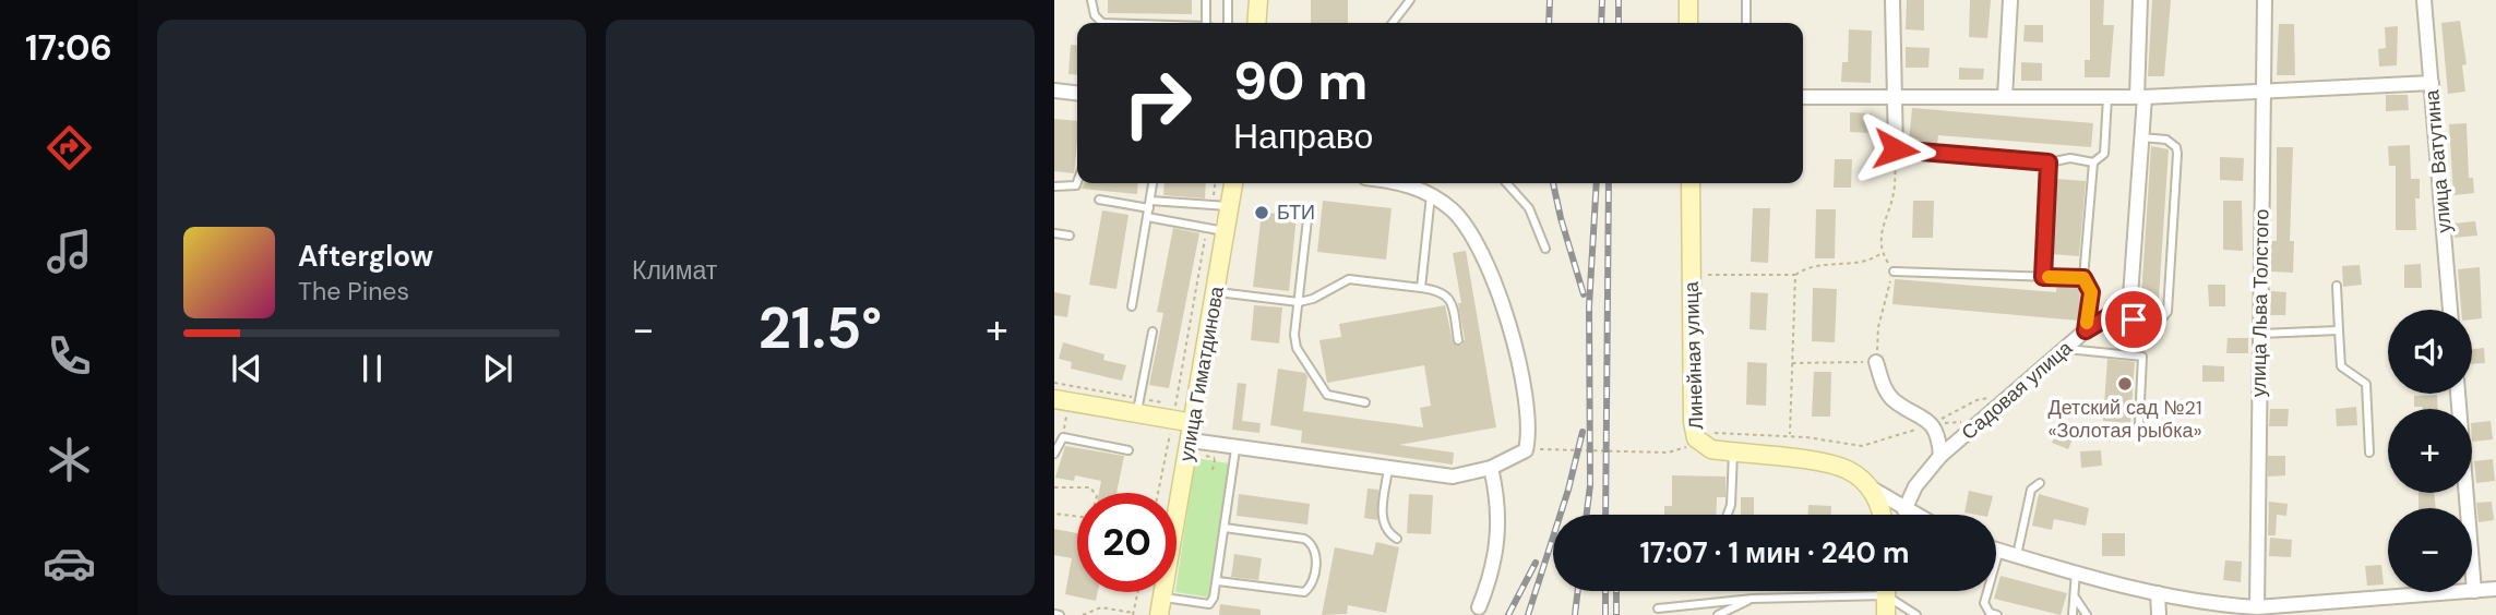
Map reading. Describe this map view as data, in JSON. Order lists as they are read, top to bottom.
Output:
{
  "streets": {
    "street": [
      "улица Ватутина",
      "улица Льва Толстого",
      "Линейная улица",
      "улица Гиматдинова",
      "Садовая улица"
    ]
  },
  "places": ["БТИ", "Детский сад №21 «Золотая рыбка»"],
  "page": {
    "tabs": "17:06",
    "tile": "Климат",
    "turn": ["90 m", "Направо"],
    "song": ["Afterglow", "The Pines"],
    "heat": ["−", "21.5°", "+"],
    "map_buttons": ["+", "−"],
    "limit": "20",
    "trip": "17:07 · 1 мин · 240 m"
  }
}
